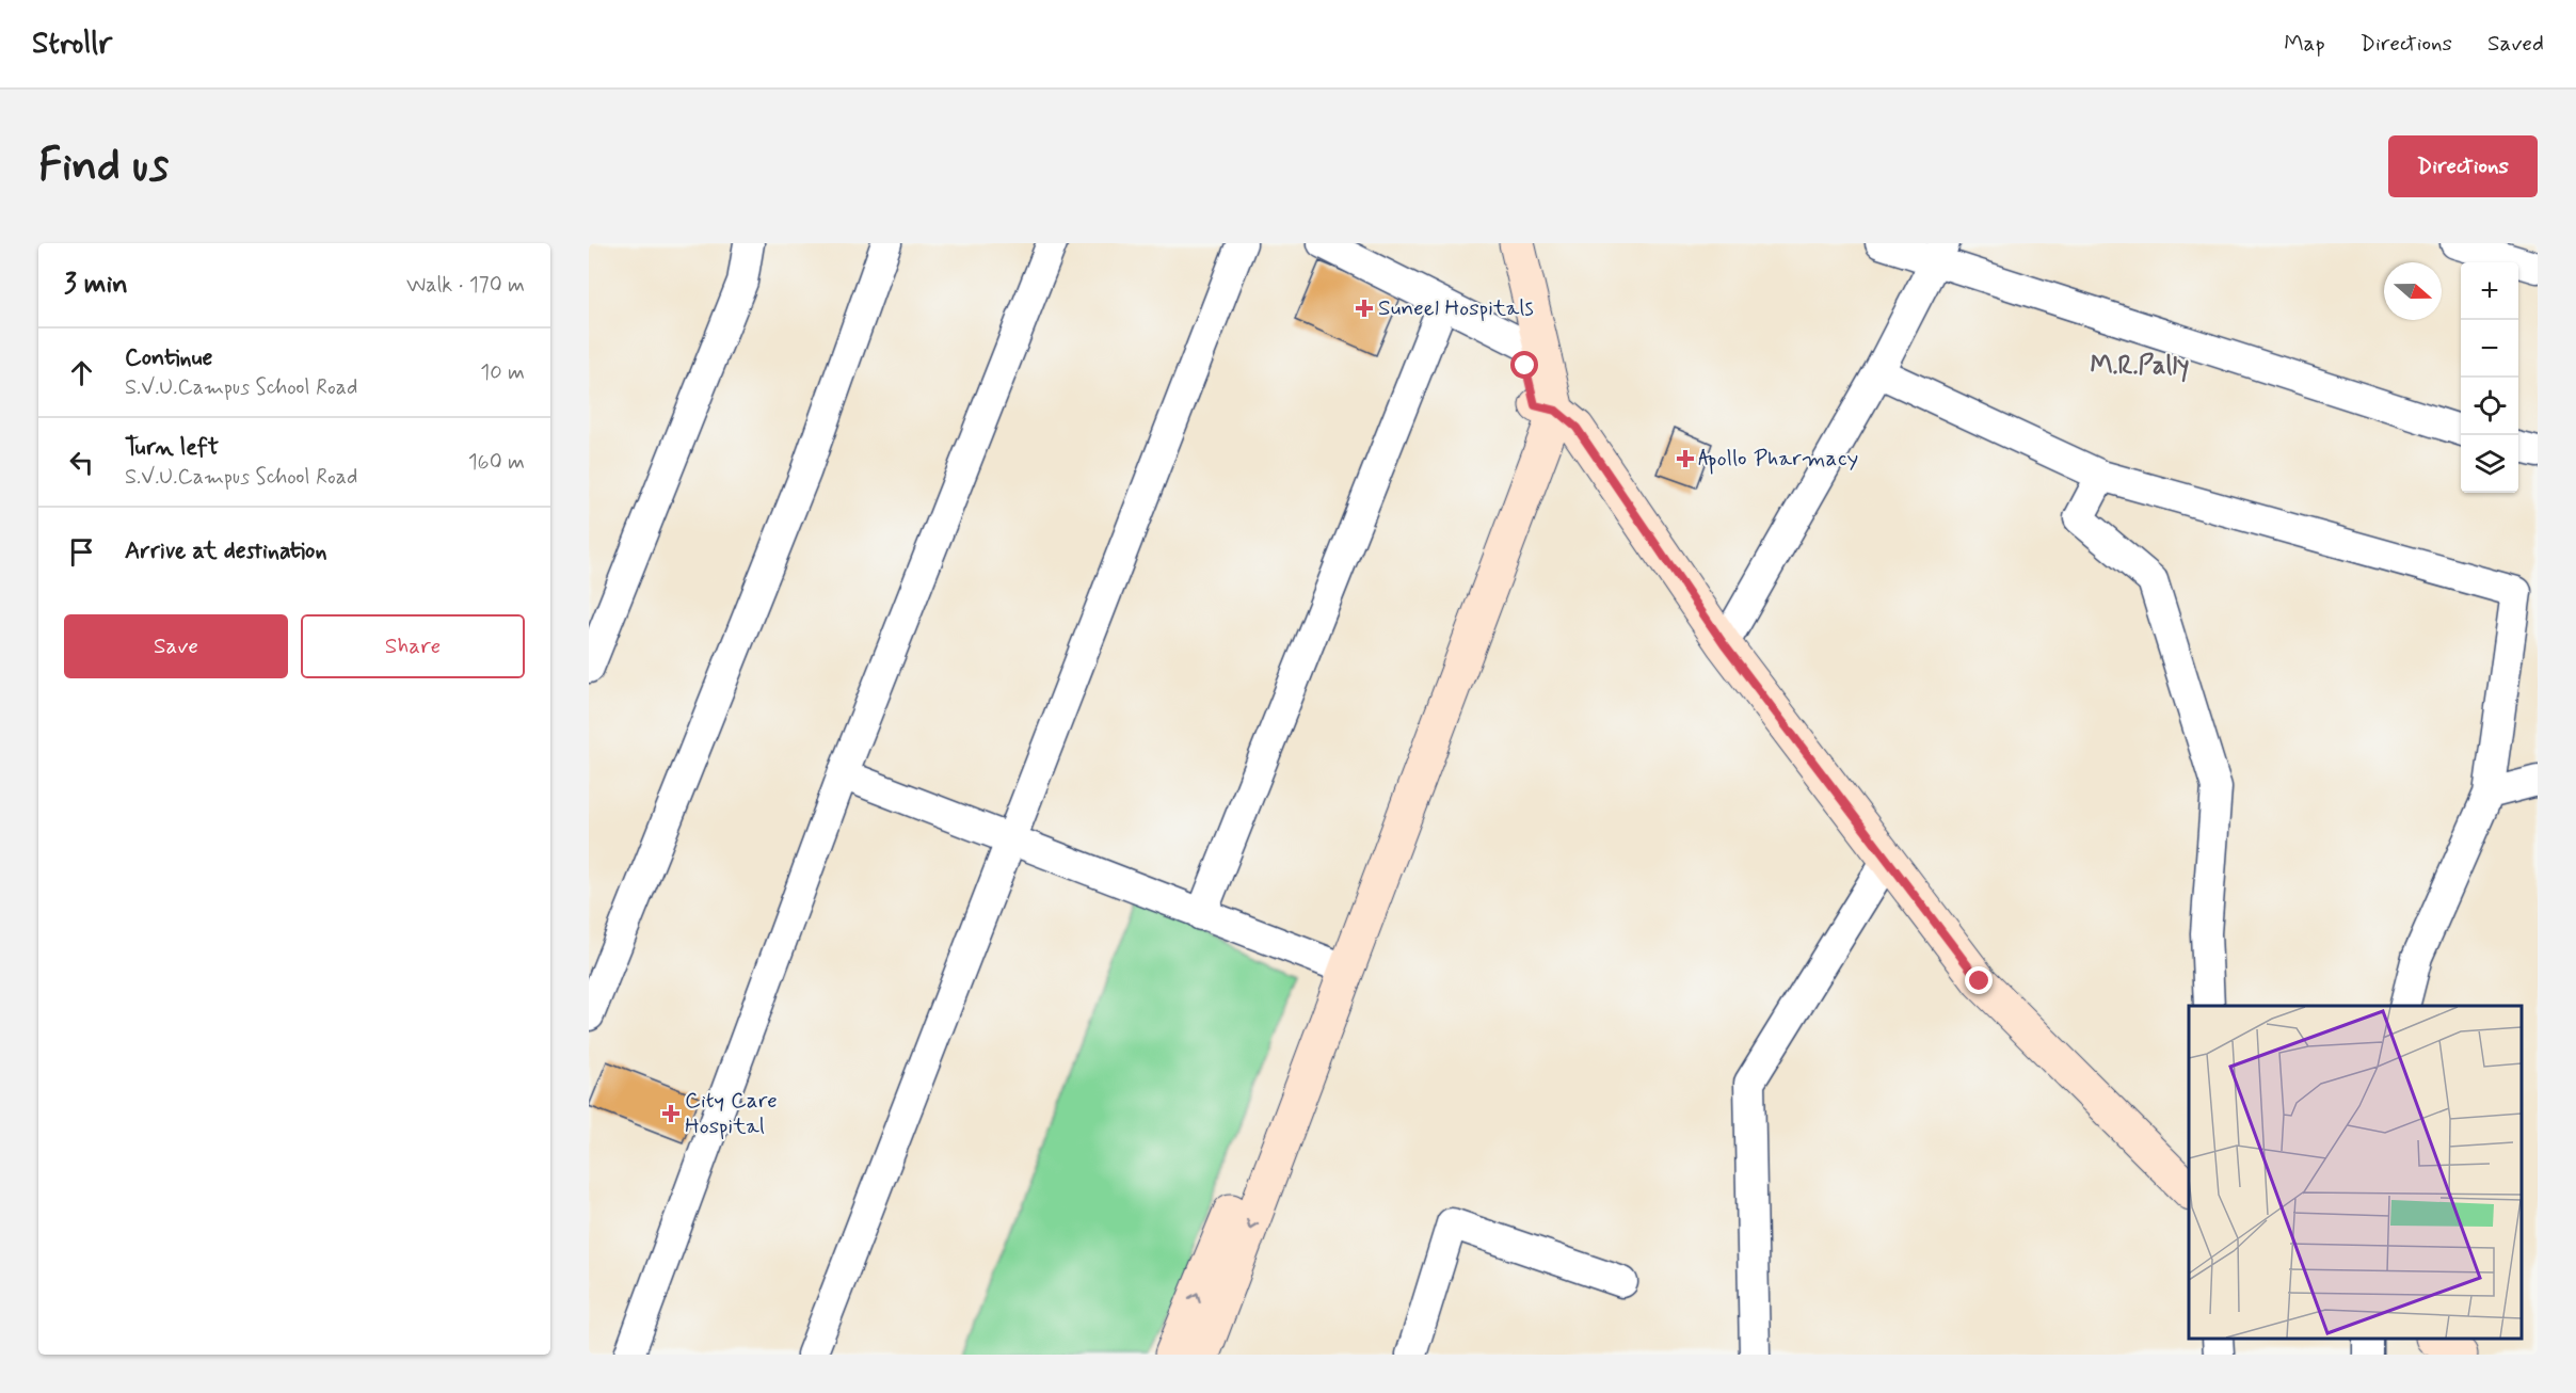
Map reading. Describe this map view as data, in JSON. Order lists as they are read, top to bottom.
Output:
{
  "districts": ["M.R.Pally"],
  "places": {
    "health": ["Suneel Hospitals", "Apollo Pharmacy", "City Care Hospital"]
  },
  "north": "right",
  "page": {
    "header": "Strollr",
    "nav": ["Map", "Directions", "Saved"],
    "buttons": [
      "Directions",
      ["Save", "Share"]
    ],
    "title": "Find us",
    "heading": ["3 min", "Walk · 170 m"],
    "map_buttons": ["+", "−"],
    "list": [
      ["Continue", "S.V.U.Campus School Road", "10 m"],
      ["Turn left", "S.V.U.Campus School Road", "160 m"],
      "Arrive at destination"
    ]
  }
}
